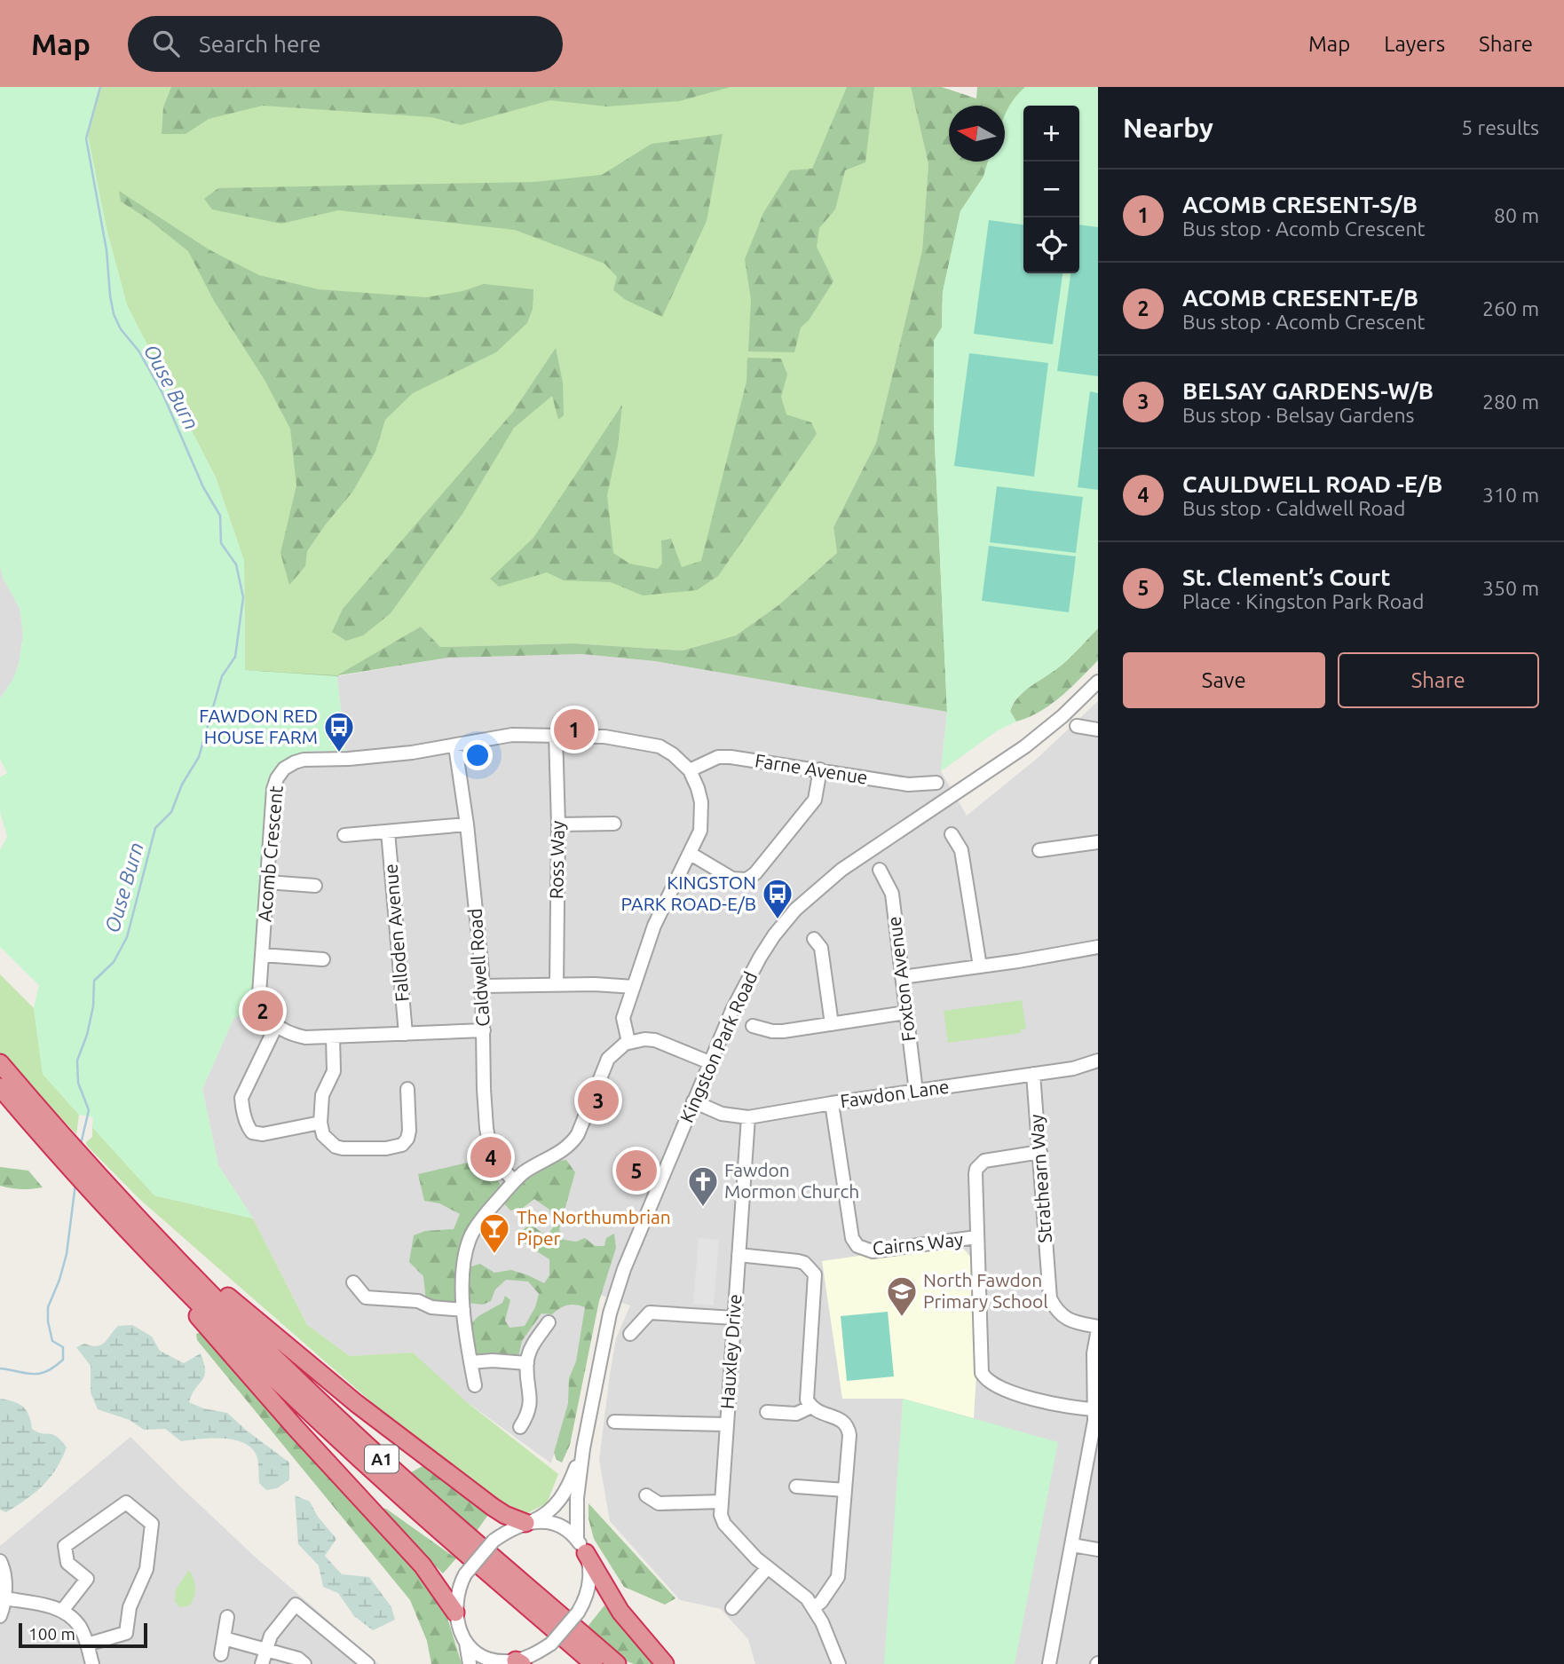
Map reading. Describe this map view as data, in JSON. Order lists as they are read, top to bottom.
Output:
{
  "streets": {
    "highway": ["A1"],
    "street": [
      "Farne Avenue",
      "Acomb Crescent",
      "Ross Way",
      "Falloden Avenue",
      "Caldwell Road",
      "Foxton Avenue",
      "Kingston Park Road",
      "Fawdon Lane",
      "Strathearn Way",
      "Cairns Way",
      "Hauxley Drive"
    ]
  },
  "crossings": [
    ["Farne Avenue", "Acomb Crescent"],
    ["Acomb Crescent", "Ross Way"],
    ["Acomb Crescent", "Caldwell Road"],
    ["Foxton Avenue", "Fawdon Lane"],
    ["Kingston Park Road", "Fawdon Lane"],
    ["Kingston Park Road", "A1"],
    ["Fawdon Lane", "Strathearn Way"],
    ["Fawdon Lane", "Cairns Way"],
    ["Fawdon Lane", "Hauxley Drive"]
  ],
  "water": ["Ouse Burn"],
  "places": {
    "bus stop": ["FAWDON RED HOUSE FARM", "KINGSTON PARK ROAD-E/B"],
    "church": ["Fawdon Mormon Church"],
    "bar": ["The Northumbrian Piper"],
    "school or university": ["North Fawdon Primary School"]
  },
  "scale_bar": "100 m",
  "north": "left",
  "page": {
    "header": "Map",
    "search": "Search here",
    "nav": ["Map", "Layers", "Share"],
    "heading": ["Nearby", "5 results"],
    "map_buttons": ["+", "−"],
    "list": [
      {
        "mark": "1",
        "name": "ACOMB CRESENT-S/B",
        "note": "Bus stop · Acomb Crescent",
        "value": "80 m"
      },
      {
        "mark": "2",
        "name": "ACOMB CRESENT-E/B",
        "note": "Bus stop · Acomb Crescent",
        "value": "260 m"
      },
      {
        "mark": "3",
        "name": "BELSAY GARDENS-W/B",
        "note": "Bus stop · Belsay Gardens",
        "value": "280 m"
      },
      {
        "mark": "4",
        "name": "CAULDWELL ROAD -E/B",
        "note": "Bus stop · Caldwell Road",
        "value": "310 m"
      },
      {
        "mark": "5",
        "name": "St. Clement’s Court",
        "note": "Place · Kingston Park Road",
        "value": "350 m"
      }
    ],
    "buttons": ["Save", "Share"],
    "pins": [
      "1",
      "2",
      "3",
      "4",
      "5"
    ],
    "scale": "100 m"
  }
}
